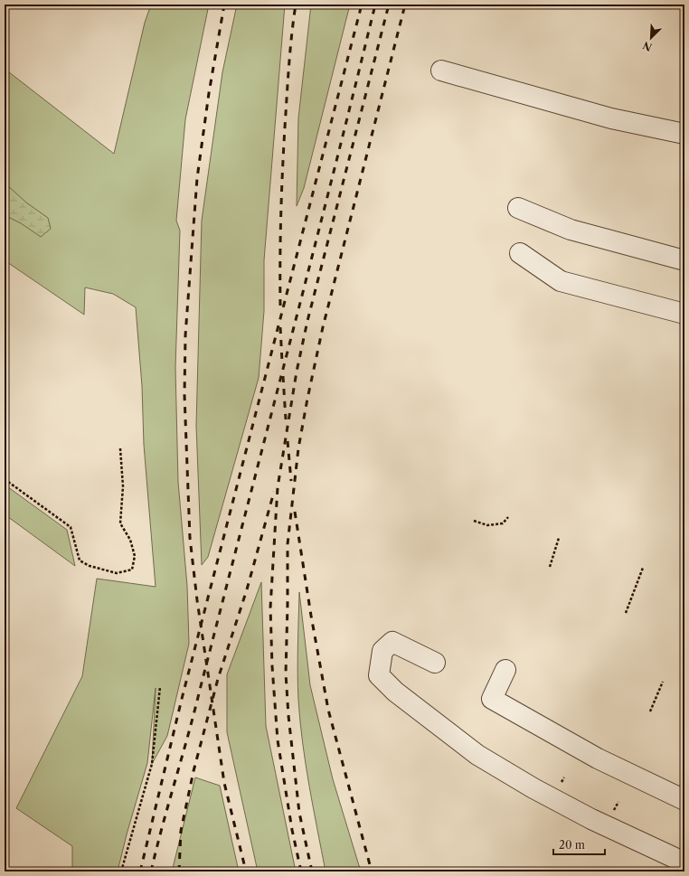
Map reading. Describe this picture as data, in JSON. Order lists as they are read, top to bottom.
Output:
{
  "scale_bar": "20 m",
  "north": "bottom left"
}
